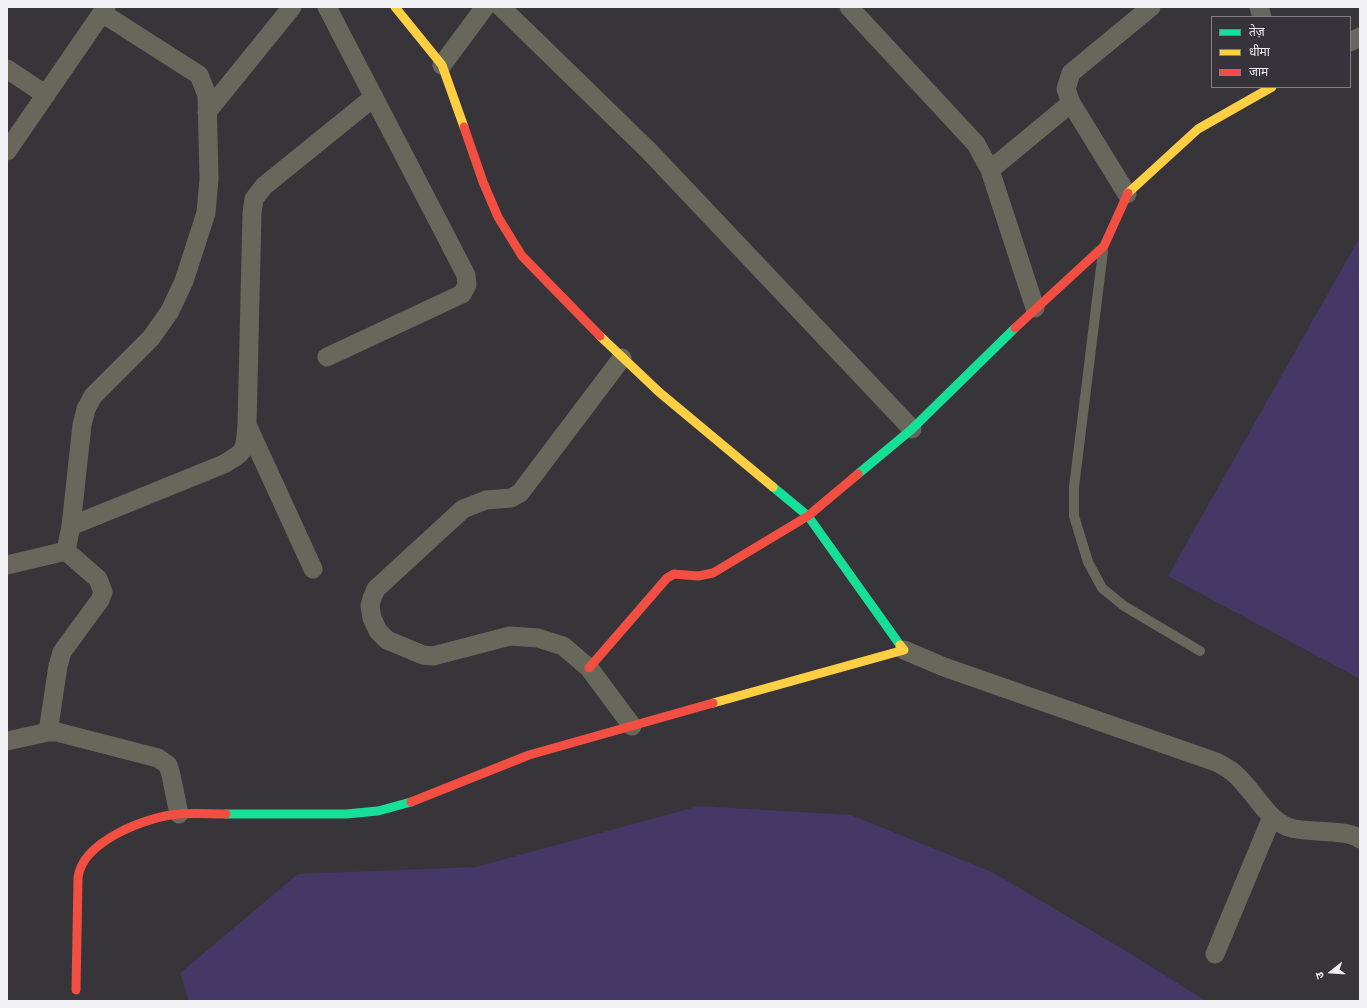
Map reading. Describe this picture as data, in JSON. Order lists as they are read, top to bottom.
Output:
{
  "legend": ["तेज़", "धीमा", "जाम"],
  "north": "left"
}
